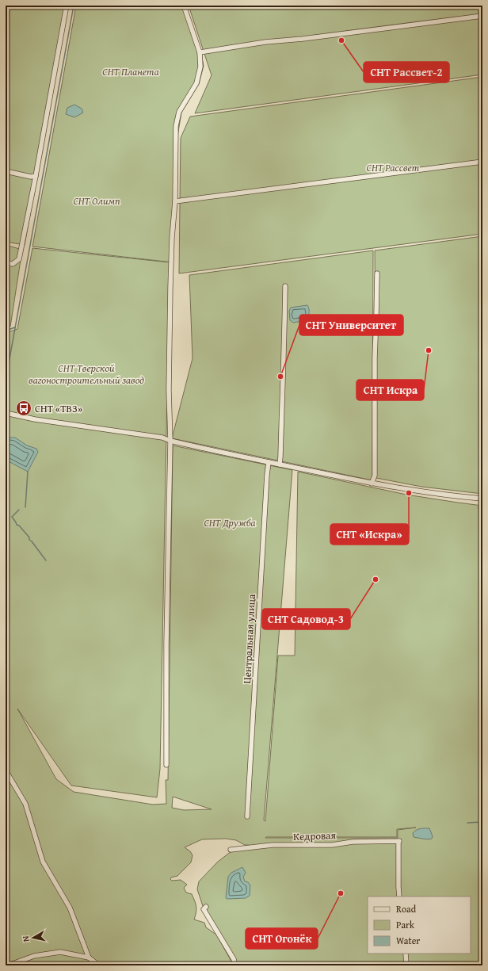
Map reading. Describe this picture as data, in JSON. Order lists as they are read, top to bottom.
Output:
{
  "streets": {
    "street": ["Центральная улица", "Кедровая"]
  },
  "parks": [
    "СНТ Планета",
    "СНТ Рассвет",
    "СНТ Олимп",
    "СНТ Тверской вагоностроительный завод",
    "СНТ Дружба"
  ],
  "places": {
    "other": [
      "СНТ Рассвет-2",
      "СНТ Искра",
      "СНТ Университет",
      "СНТ «Искра»",
      "СНТ Садовод-3",
      "СНТ Огонёк"
    ],
    "bus stop": ["СНТ «ТВЗ»"]
  },
  "legend": ["Road", "Park", "Water"],
  "north": "left"
}
